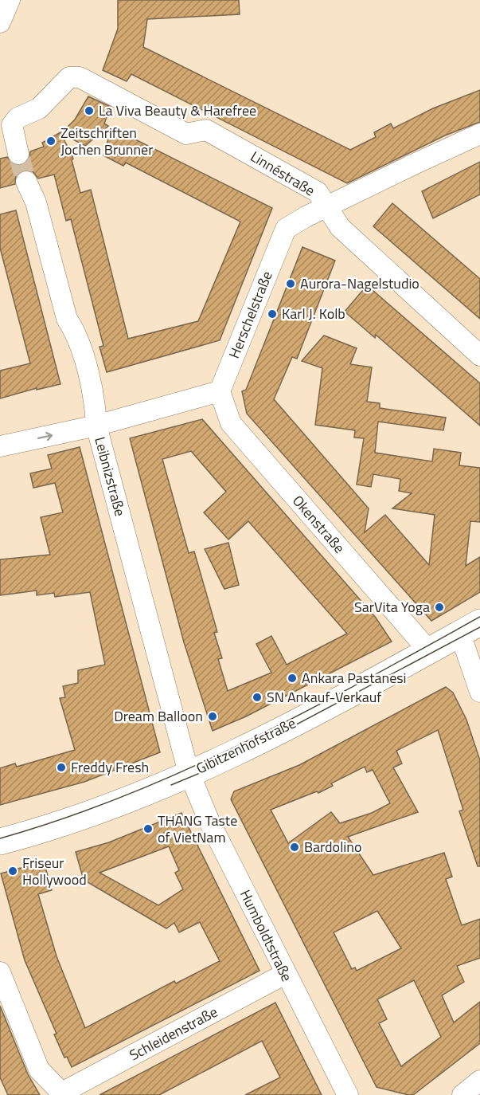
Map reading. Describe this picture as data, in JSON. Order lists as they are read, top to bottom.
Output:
{
  "streets": {
    "main road": ["Gibitzenhofstraße"],
    "street": [
      "Linnéstraße",
      "Herschelstraße",
      "Leibnizstraße",
      "Okenstraße",
      "Humboldtstraße",
      "Schleidenstraße"
    ]
  },
  "crossings": [
    ["Linnéstraße", "Herschelstraße"],
    ["Herschelstraße", "Okenstraße"],
    ["Leibnizstraße", "Gibitzenhofstraße"],
    ["Leibnizstraße", "Humboldtstraße"],
    ["Okenstraße", "Gibitzenhofstraße"],
    ["Gibitzenhofstraße", "Humboldtstraße"],
    ["Humboldtstraße", "Schleidenstraße"]
  ],
  "places": [
    "La Viva Beauty & Harefree",
    "Zeitschriften Jochen Brunner",
    "Aurora-Nagelstudio",
    "Karl J. Kolb",
    "SarVita Yoga",
    "Ankara Pastanesi",
    "SN Ankauf-Verkauf",
    "Dream Balloon",
    "Freddy Fresh",
    "THANG Taste of VietNam",
    "Bardolino",
    "Friseur Hollywood"
  ]
}
